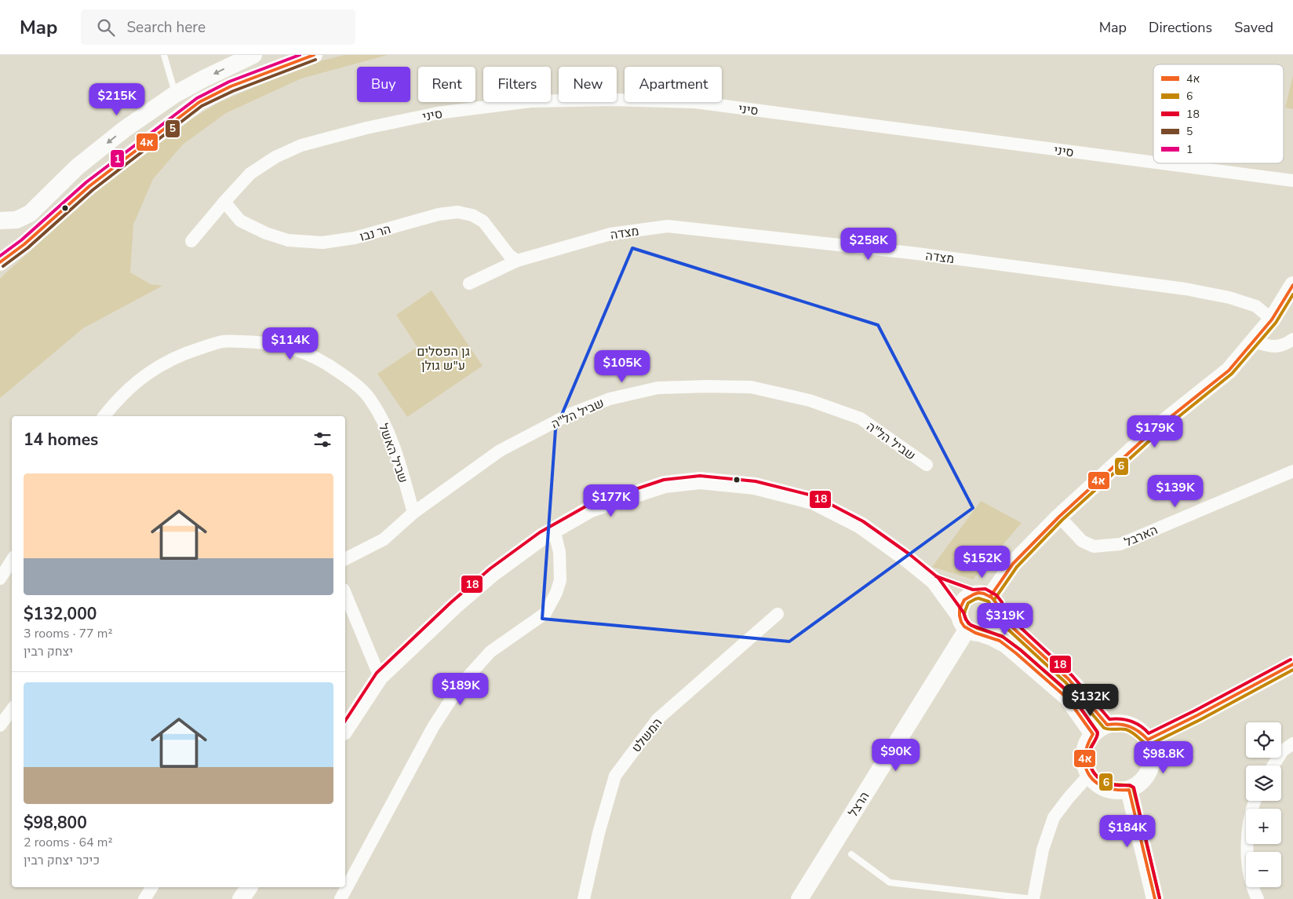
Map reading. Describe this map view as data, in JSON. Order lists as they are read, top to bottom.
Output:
{
  "streets": {
    "street": [
      "סיני",
      "הר נבו",
      "מצדה",
      "שביל הל\"ה",
      "שביל האשל",
      "הארבל",
      "המשלט",
      "הרצל"
    ]
  },
  "crossings": [
    ["סיני", "הר נבו"],
    ["הר נבו", "מצדה"],
    ["שביל הל\"ה", "שביל האשל"]
  ],
  "parks": ["גן הפסלים ע\"ש גולן"],
  "lines": [
    "transit line 4א",
    "transit line 1",
    "transit line 5",
    "transit line 6",
    "transit line 18"
  ],
  "legend": [
    "4א",
    "6",
    "18",
    "5",
    "1"
  ],
  "page": {
    "header": "Map",
    "search": "Search here",
    "nav": ["Map", "Directions", "Saved"],
    "chip": [
      "Buy",
      "Rent",
      "Filters",
      "New",
      "Apartment"
    ],
    "price": [
      "$215K",
      "$258K",
      "$114K",
      "$105K",
      "$179K",
      "$139K",
      "$177K",
      "$152K",
      "$319K",
      "$189K",
      "$132K",
      "$90K",
      "$98.8K",
      "$184K"
    ],
    "heading": "14 homes",
    "list": [
      {
        "name": "$132,000",
        "note": "3 rooms · 77 m² · יצחק רבין"
      },
      {
        "name": "$98,800",
        "note": "2 rooms · 64 m² · כיכר יצחק רבין"
      }
    ],
    "map_buttons": ["+", "−"]
  }
}
